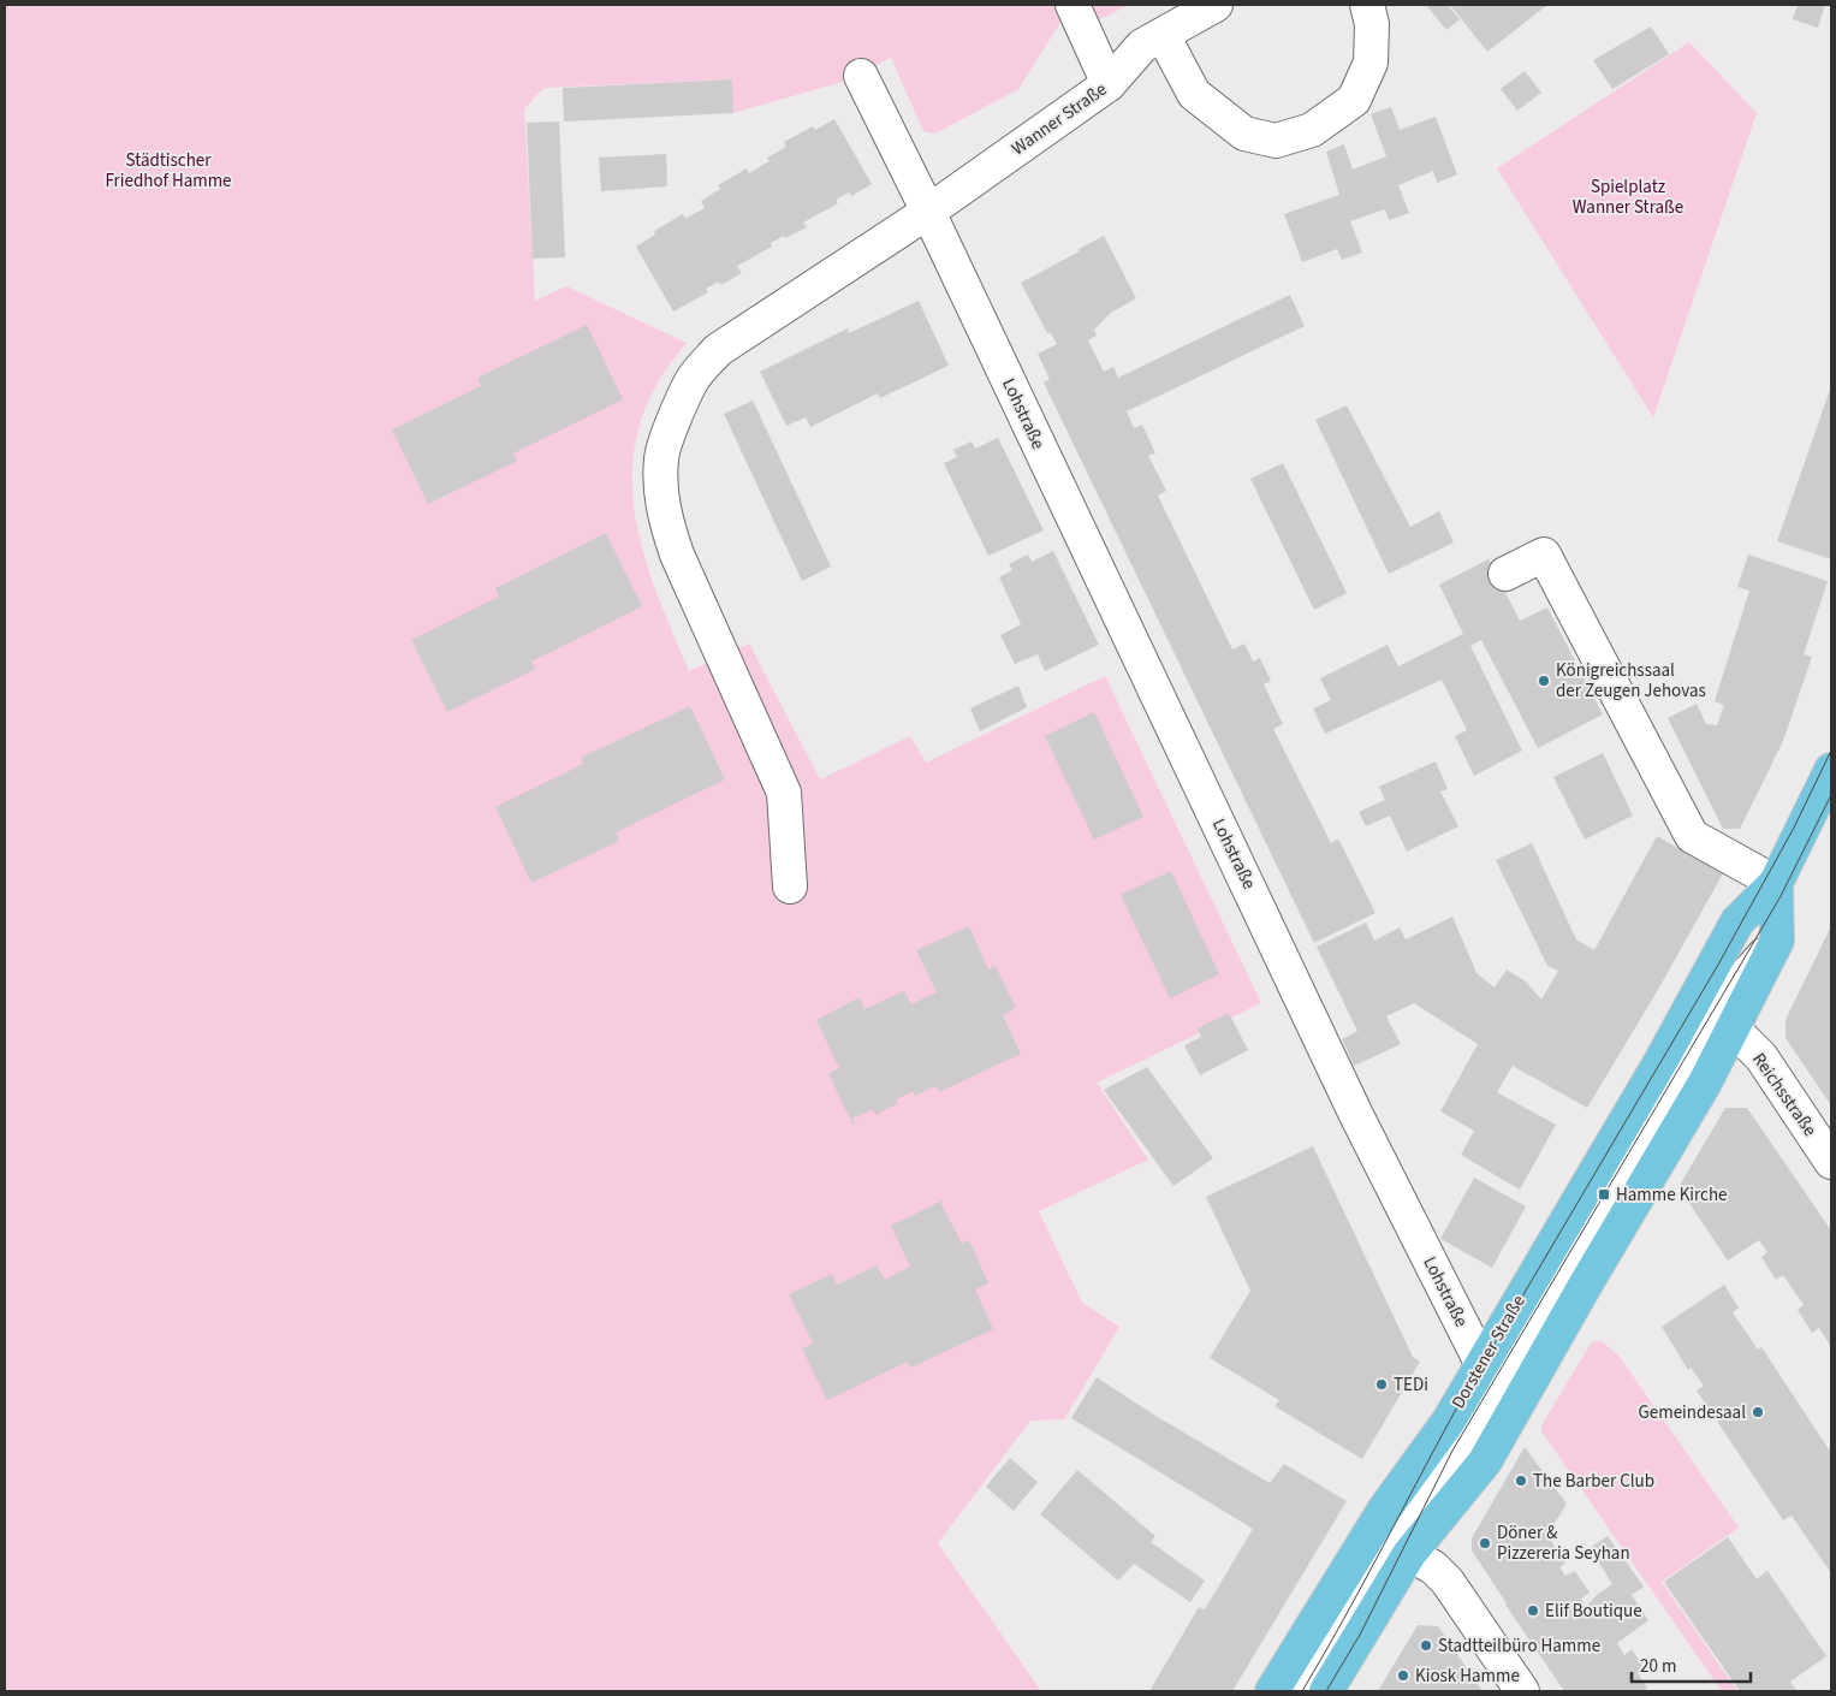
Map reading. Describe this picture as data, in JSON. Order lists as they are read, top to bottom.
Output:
{
  "streets": {
    "main road": ["Dorstener Straße"],
    "street": ["Wanner Straße", "Lohstraße", "Reichsstraße"]
  },
  "crossings": [
    ["Wanner Straße", "Lohstraße"],
    ["Lohstraße", "Dorstener Straße"],
    ["Reichsstraße", "Dorstener Straße"]
  ],
  "parks": ["Städtischer Friedhof Hamme", "Spielplatz Wanner Straße"],
  "places": {
    "other": [
      "Königreichssaal der Zeugen Jehovas",
      "TEDi",
      "Gemeindesaal",
      "The Barber Club",
      "Döner & Pizzereria Seyhan",
      "Elif Boutique",
      "Stadtteilbüro Hamme",
      "Kiosk Hamme"
    ],
    "transit": ["Hamme Kirche"]
  },
  "scale_bar": "20 m"
}
